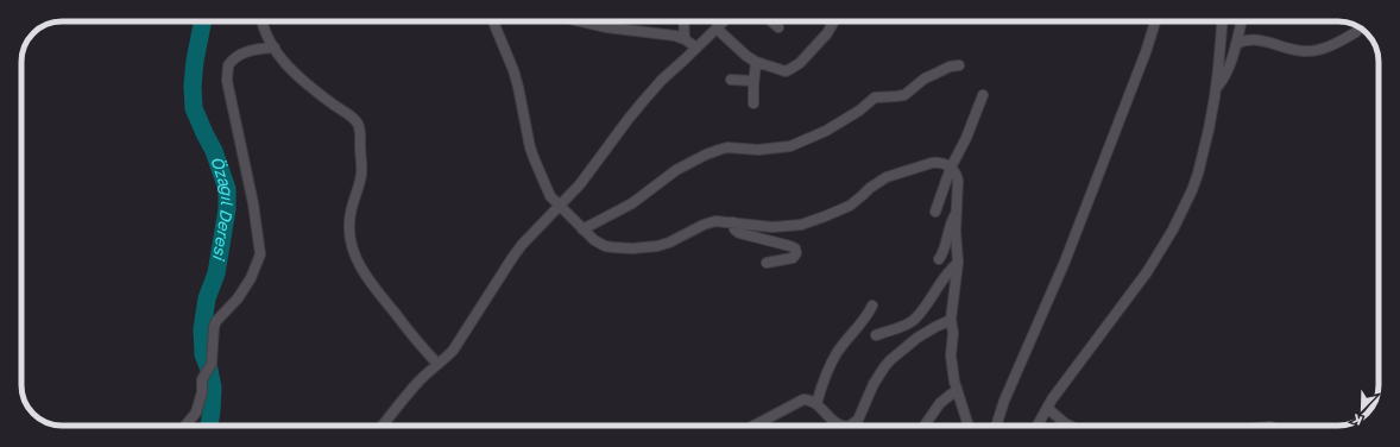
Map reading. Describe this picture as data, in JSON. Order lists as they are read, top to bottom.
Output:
{
  "water": ["Özağıl Deresi"],
  "north": "bottom left"
}
